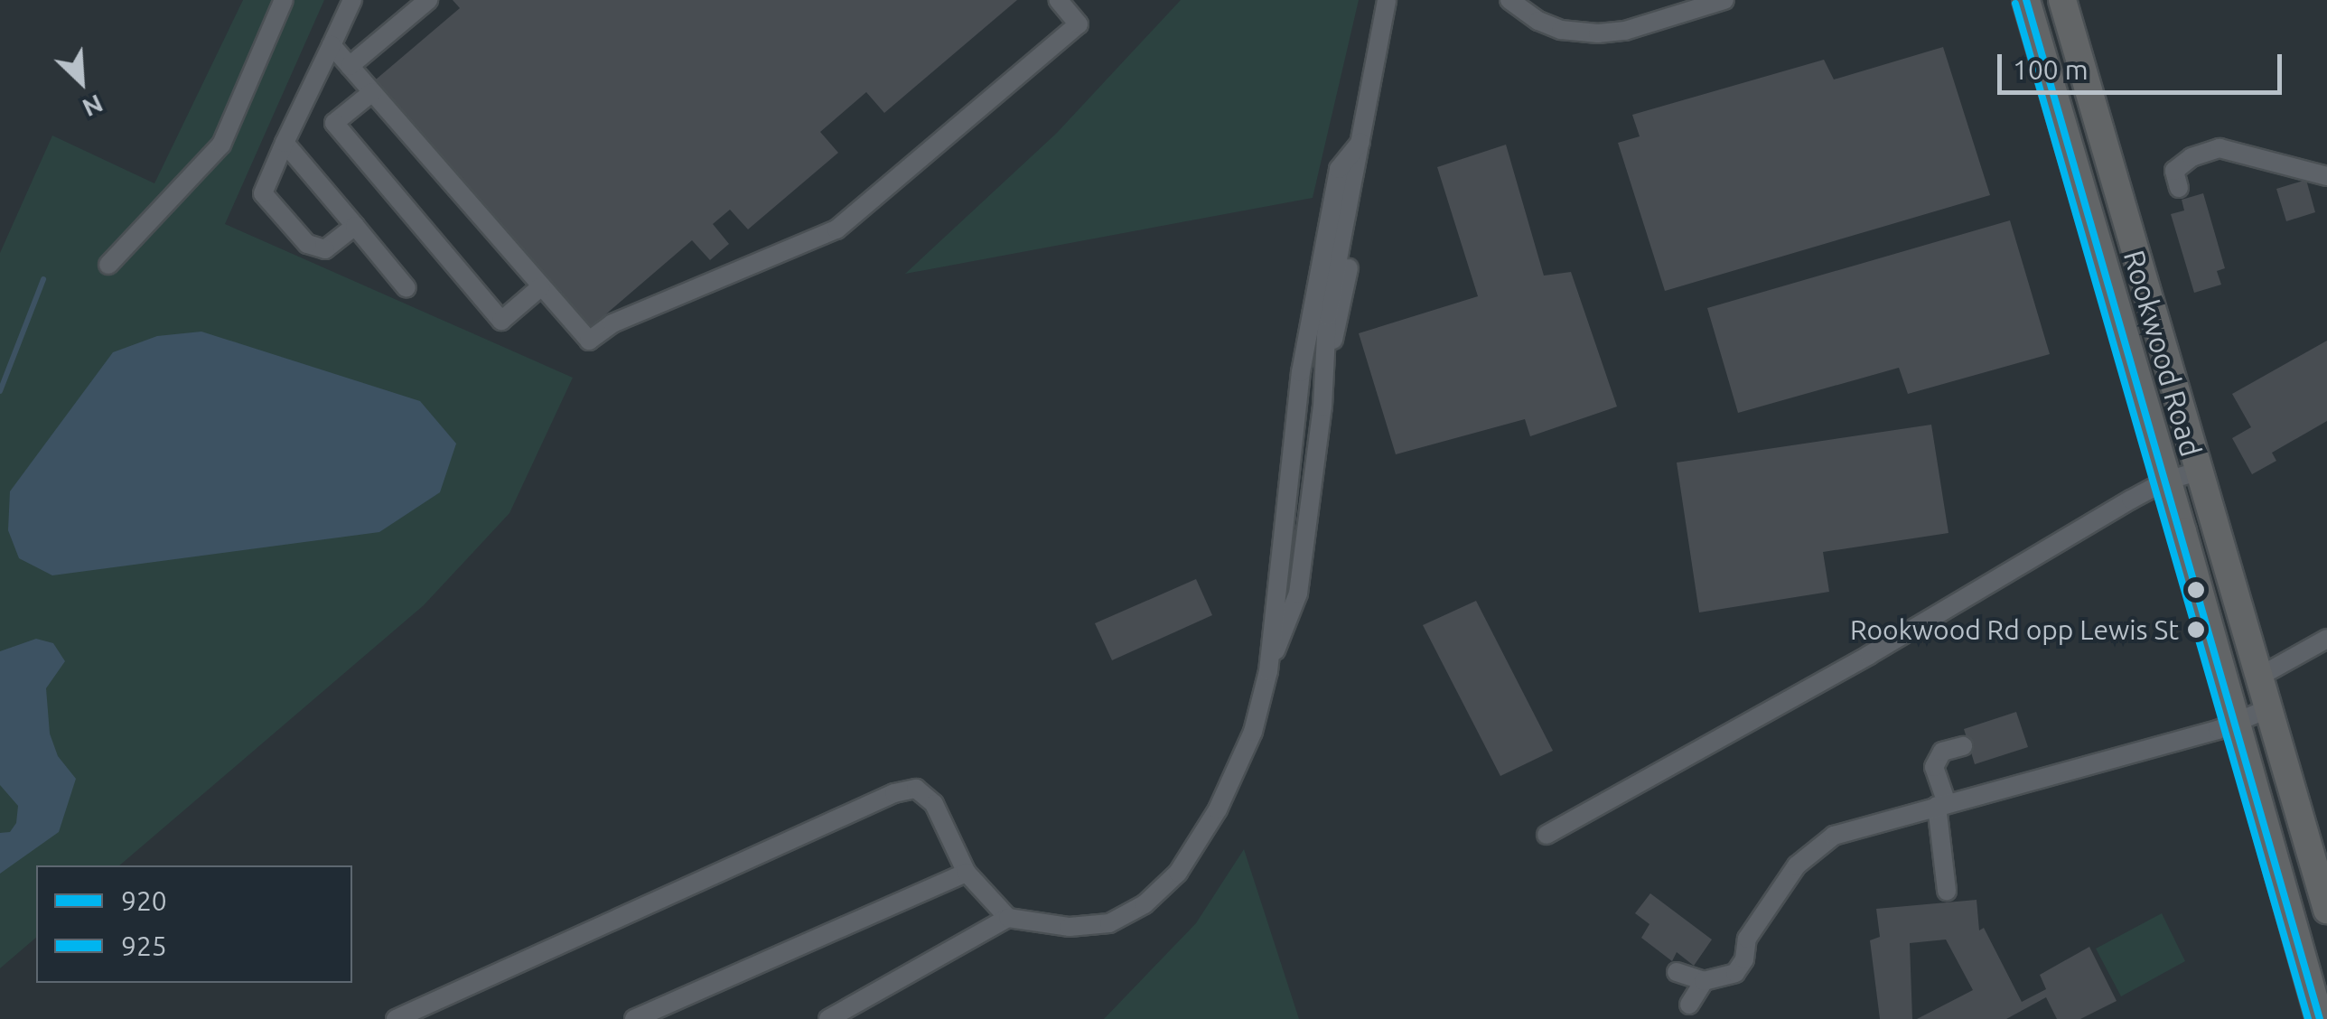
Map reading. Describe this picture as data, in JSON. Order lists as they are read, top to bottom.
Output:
{
  "streets": {
    "highway": ["Rookwood Road"]
  },
  "places": ["Rookwood Rd opp Lewis St"],
  "lines": ["transit line 920", "transit line 925"],
  "legend": ["920", "925"],
  "scale_bar": "100 m",
  "north": "bottom right"
}
